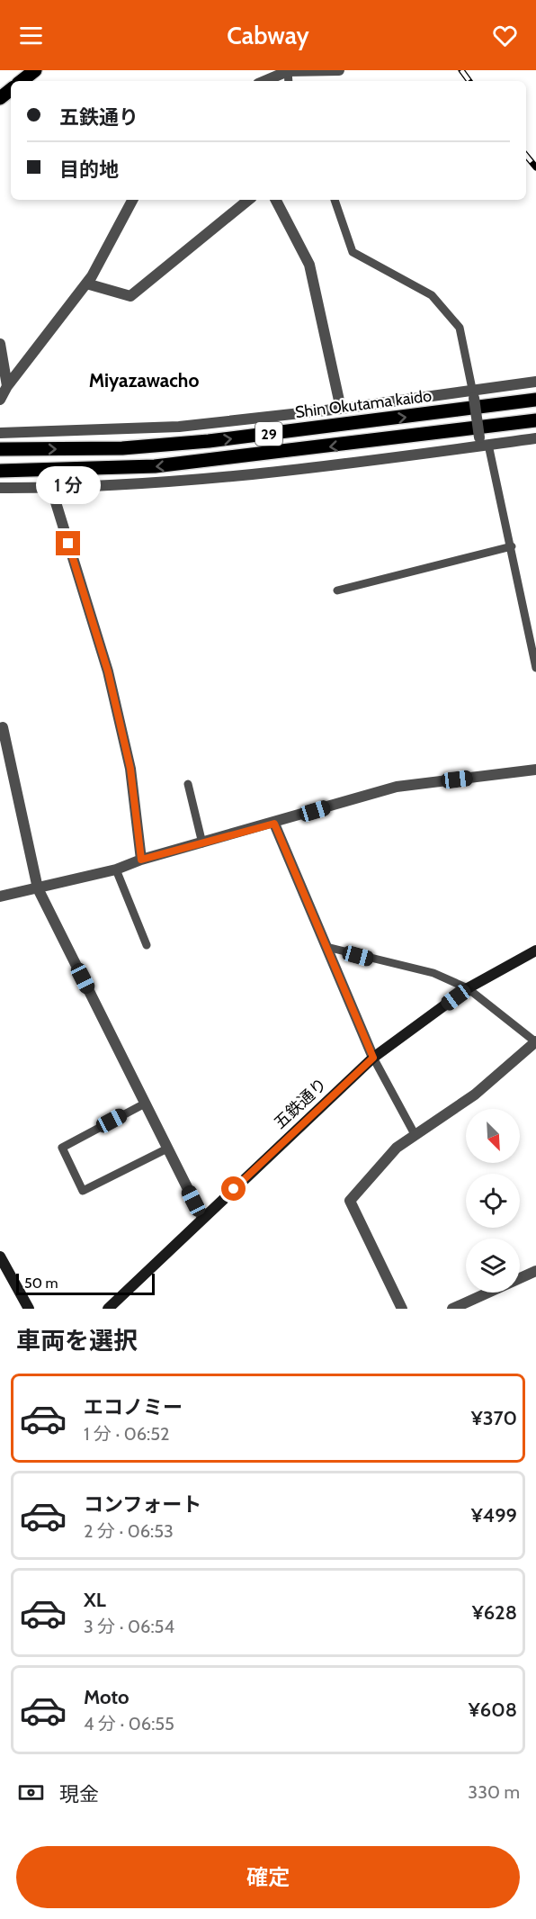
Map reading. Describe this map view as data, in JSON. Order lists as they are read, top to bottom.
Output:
{
  "streets": {
    "main road": ["Shin Okutama kaido", "29"],
    "street": ["五鉄通り"]
  },
  "districts": ["Miyazawacho"],
  "scale_bar": "50 m",
  "north": "bottom right",
  "page": {
    "header": "Cabway",
    "banner": ["五鉄通り", "目的地"],
    "bubble": "1 分",
    "scale": "50 m",
    "heading": "車両を選択",
    "list": [
      {
        "name": "エコノミー",
        "note": "1 分 · 06:52",
        "value": "¥370"
      },
      {
        "name": "コンフォート",
        "note": "2 分 · 06:53",
        "value": "¥499"
      },
      {
        "name": "XL",
        "note": "3 分 · 06:54",
        "value": "¥628"
      },
      {
        "name": "Moto",
        "note": "4 分 · 06:55",
        "value": "¥608"
      }
    ],
    "pay": ["現金", "330 m"],
    "buttons": "確定"
  }
}
